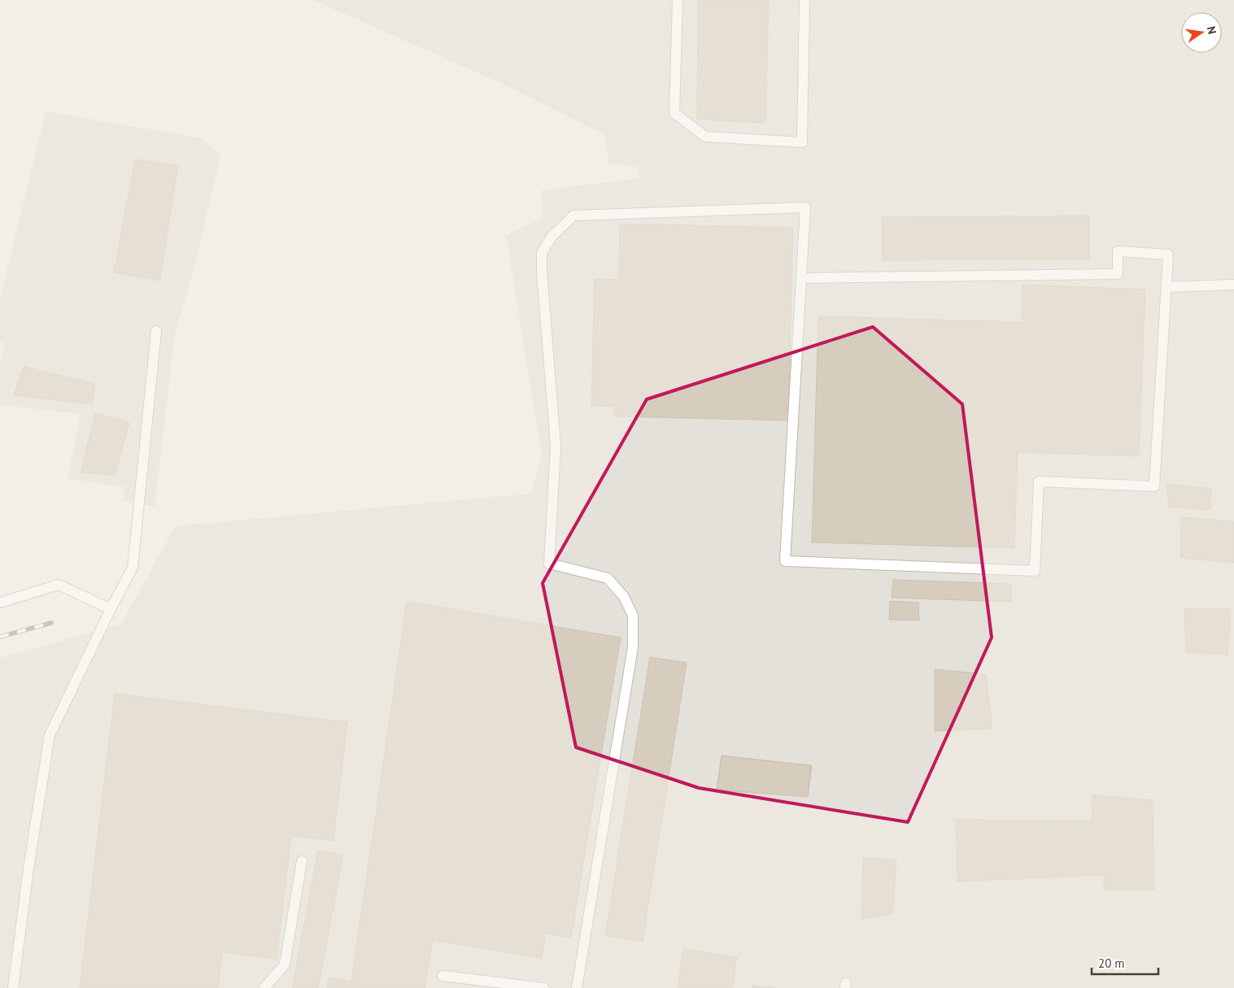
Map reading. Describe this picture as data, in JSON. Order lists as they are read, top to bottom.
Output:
{
  "scale_bar": "20 m",
  "north": "right"
}
